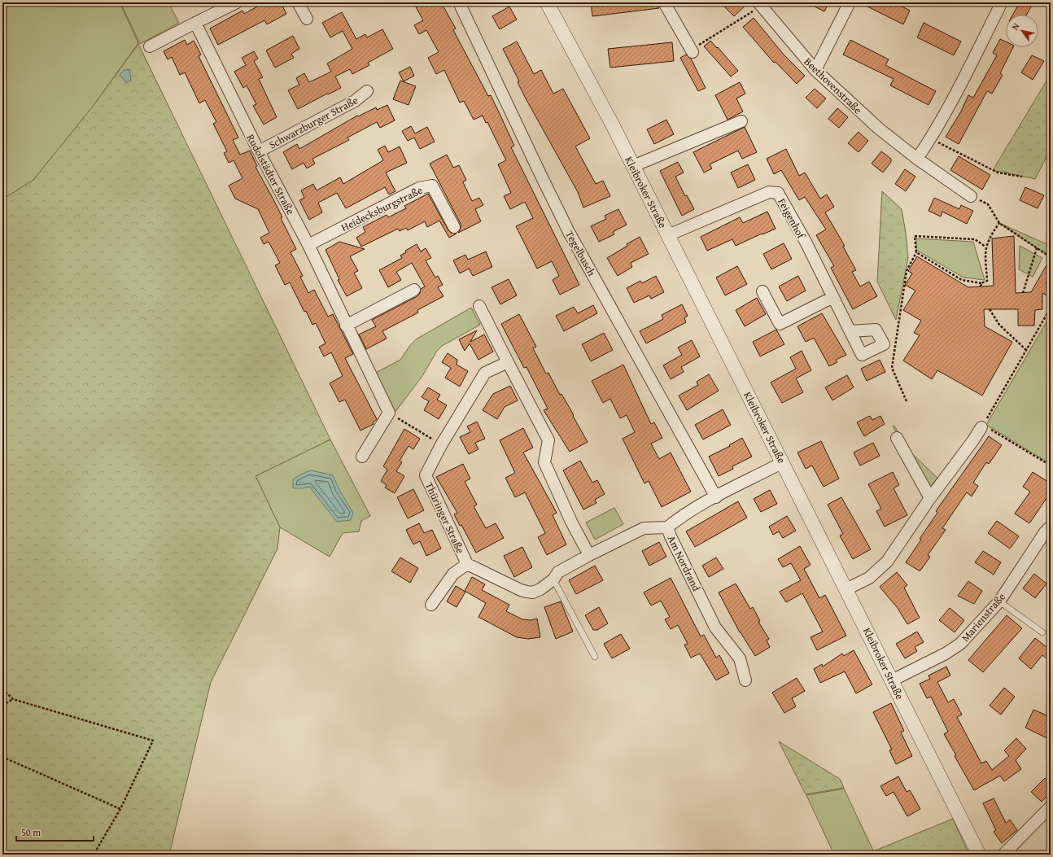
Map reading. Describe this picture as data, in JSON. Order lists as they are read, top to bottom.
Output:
{
  "streets": {
    "street": [
      "Beethovenstraße",
      "Schwarzburger Straße",
      "Rudolstädter Straße",
      "Kleibroker Straße",
      "Heidecksburgstraße",
      "Feigenhof",
      "Tegelbusch",
      "Thüringer Straße",
      "Am Nordrand",
      "Marienstraße"
    ]
  },
  "crossings": [
    ["Schwarzburger Straße", "Rudolstädter Straße"],
    ["Rudolstädter Straße", "Heidecksburgstraße"],
    ["Kleibroker Straße", "Feigenhof"],
    ["Kleibroker Straße", "Am Nordrand"],
    ["Kleibroker Straße", "Marienstraße"],
    ["Tegelbusch", "Am Nordrand"],
    ["Thüringer Straße", "Am Nordrand"]
  ],
  "scale_bar": "50 m",
  "north": "top left"
}
